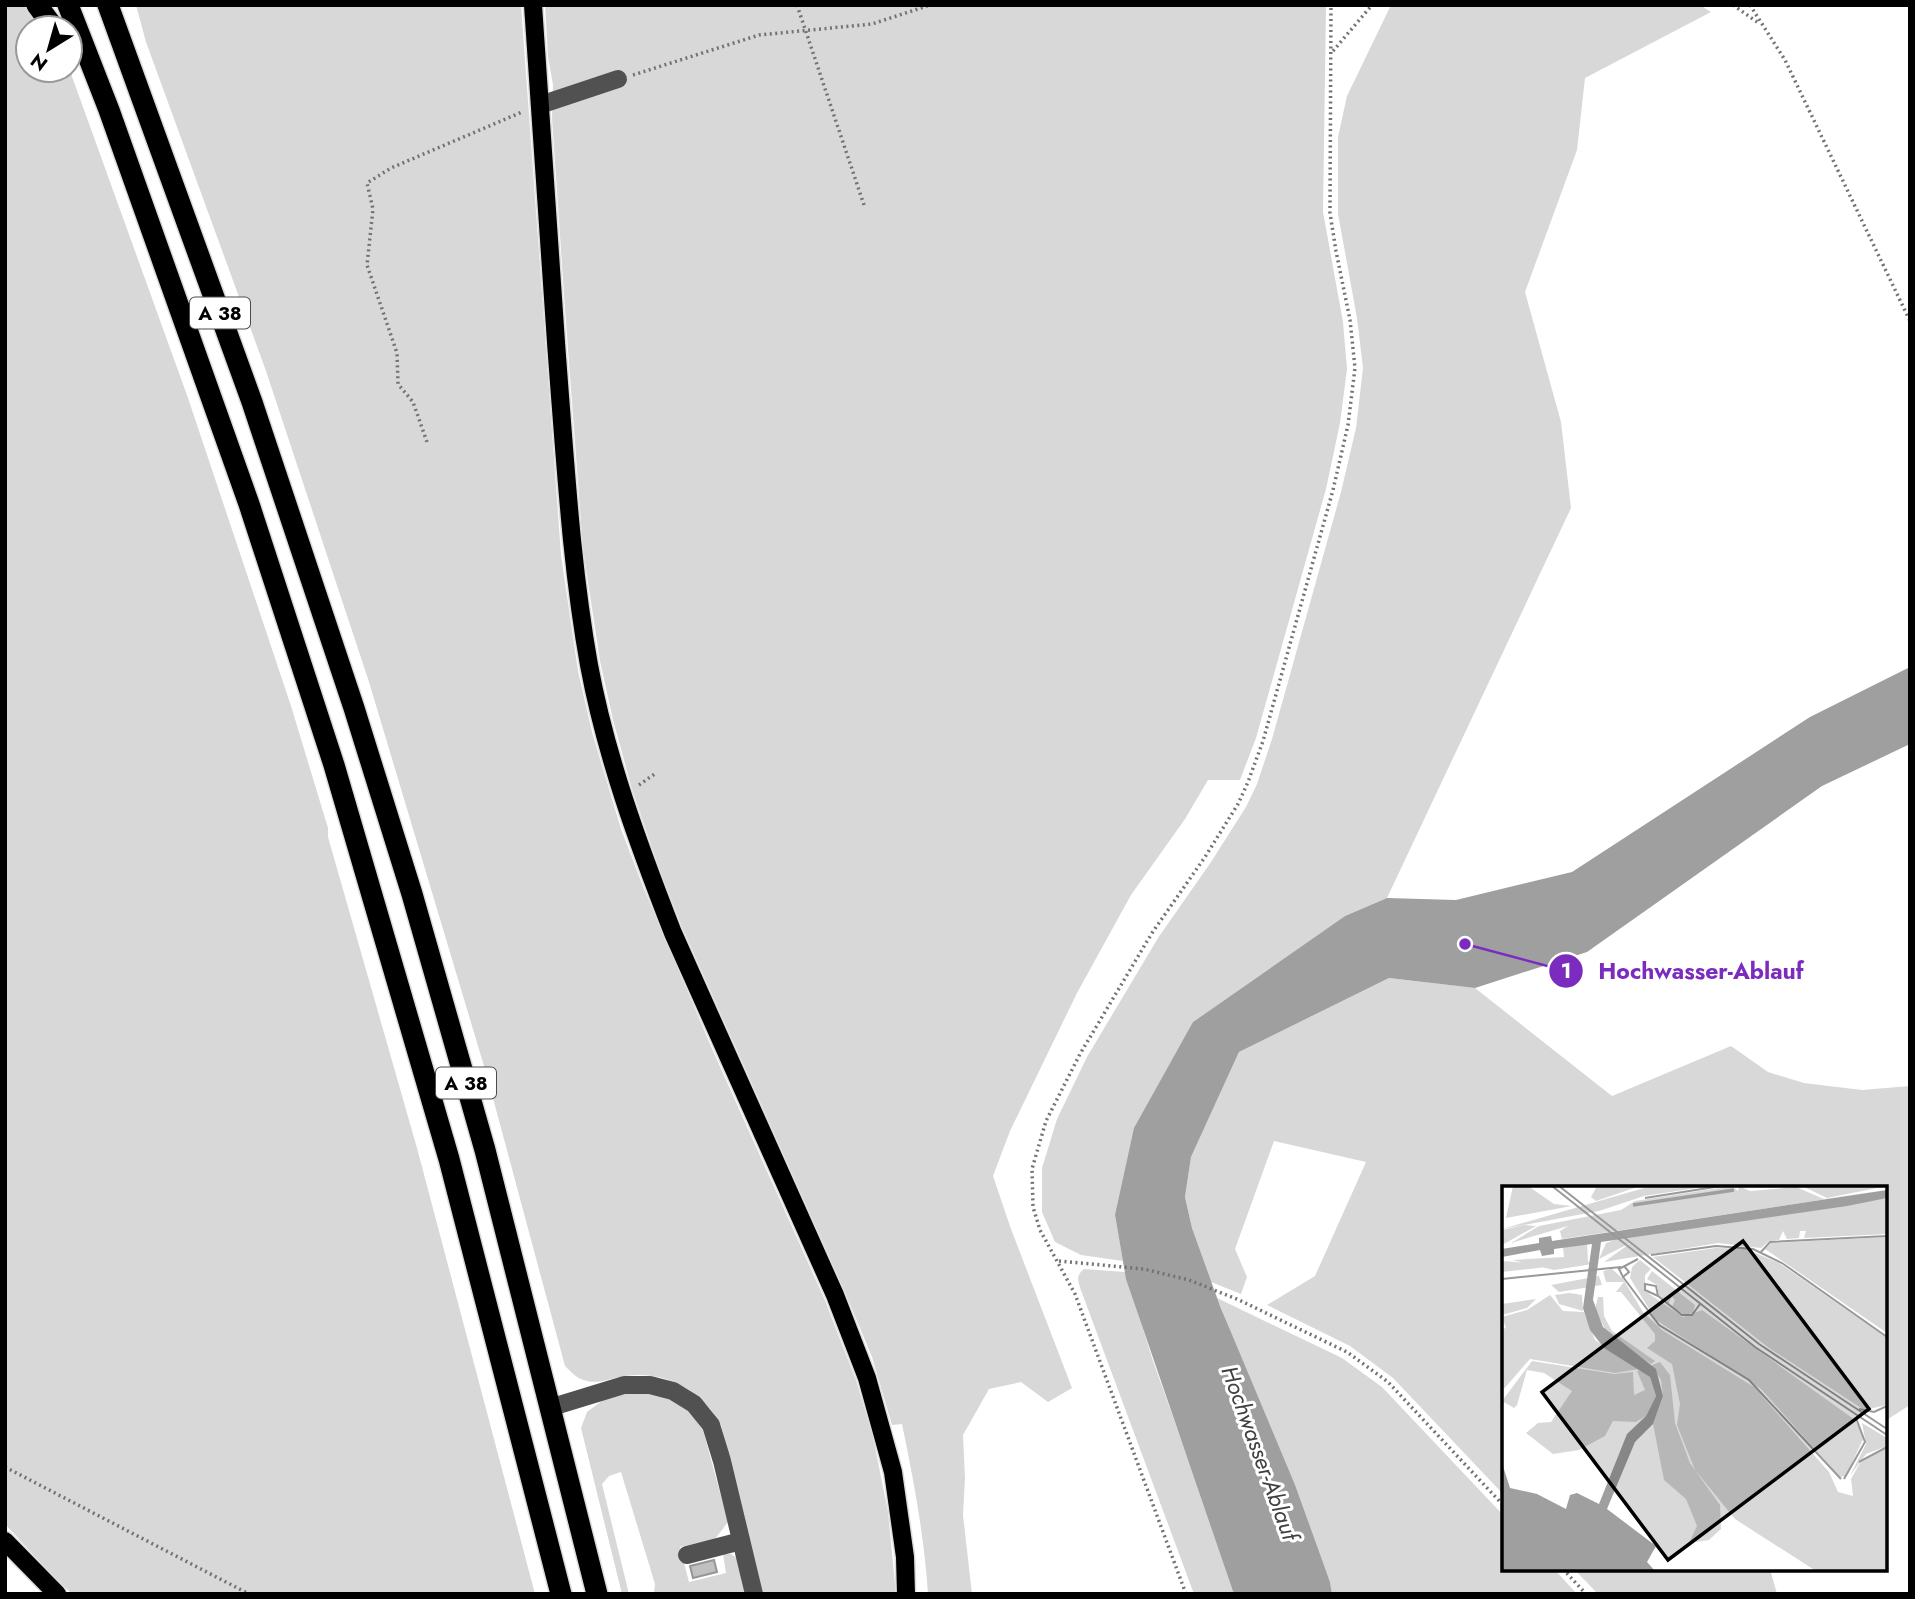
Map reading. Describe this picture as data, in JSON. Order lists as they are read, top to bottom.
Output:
{
  "streets": {
    "highway": ["A 38"]
  },
  "water": ["Hochwasser-Ablauf"],
  "places": ["Hochwasser-Ablauf"],
  "north": "bottom left"
}
